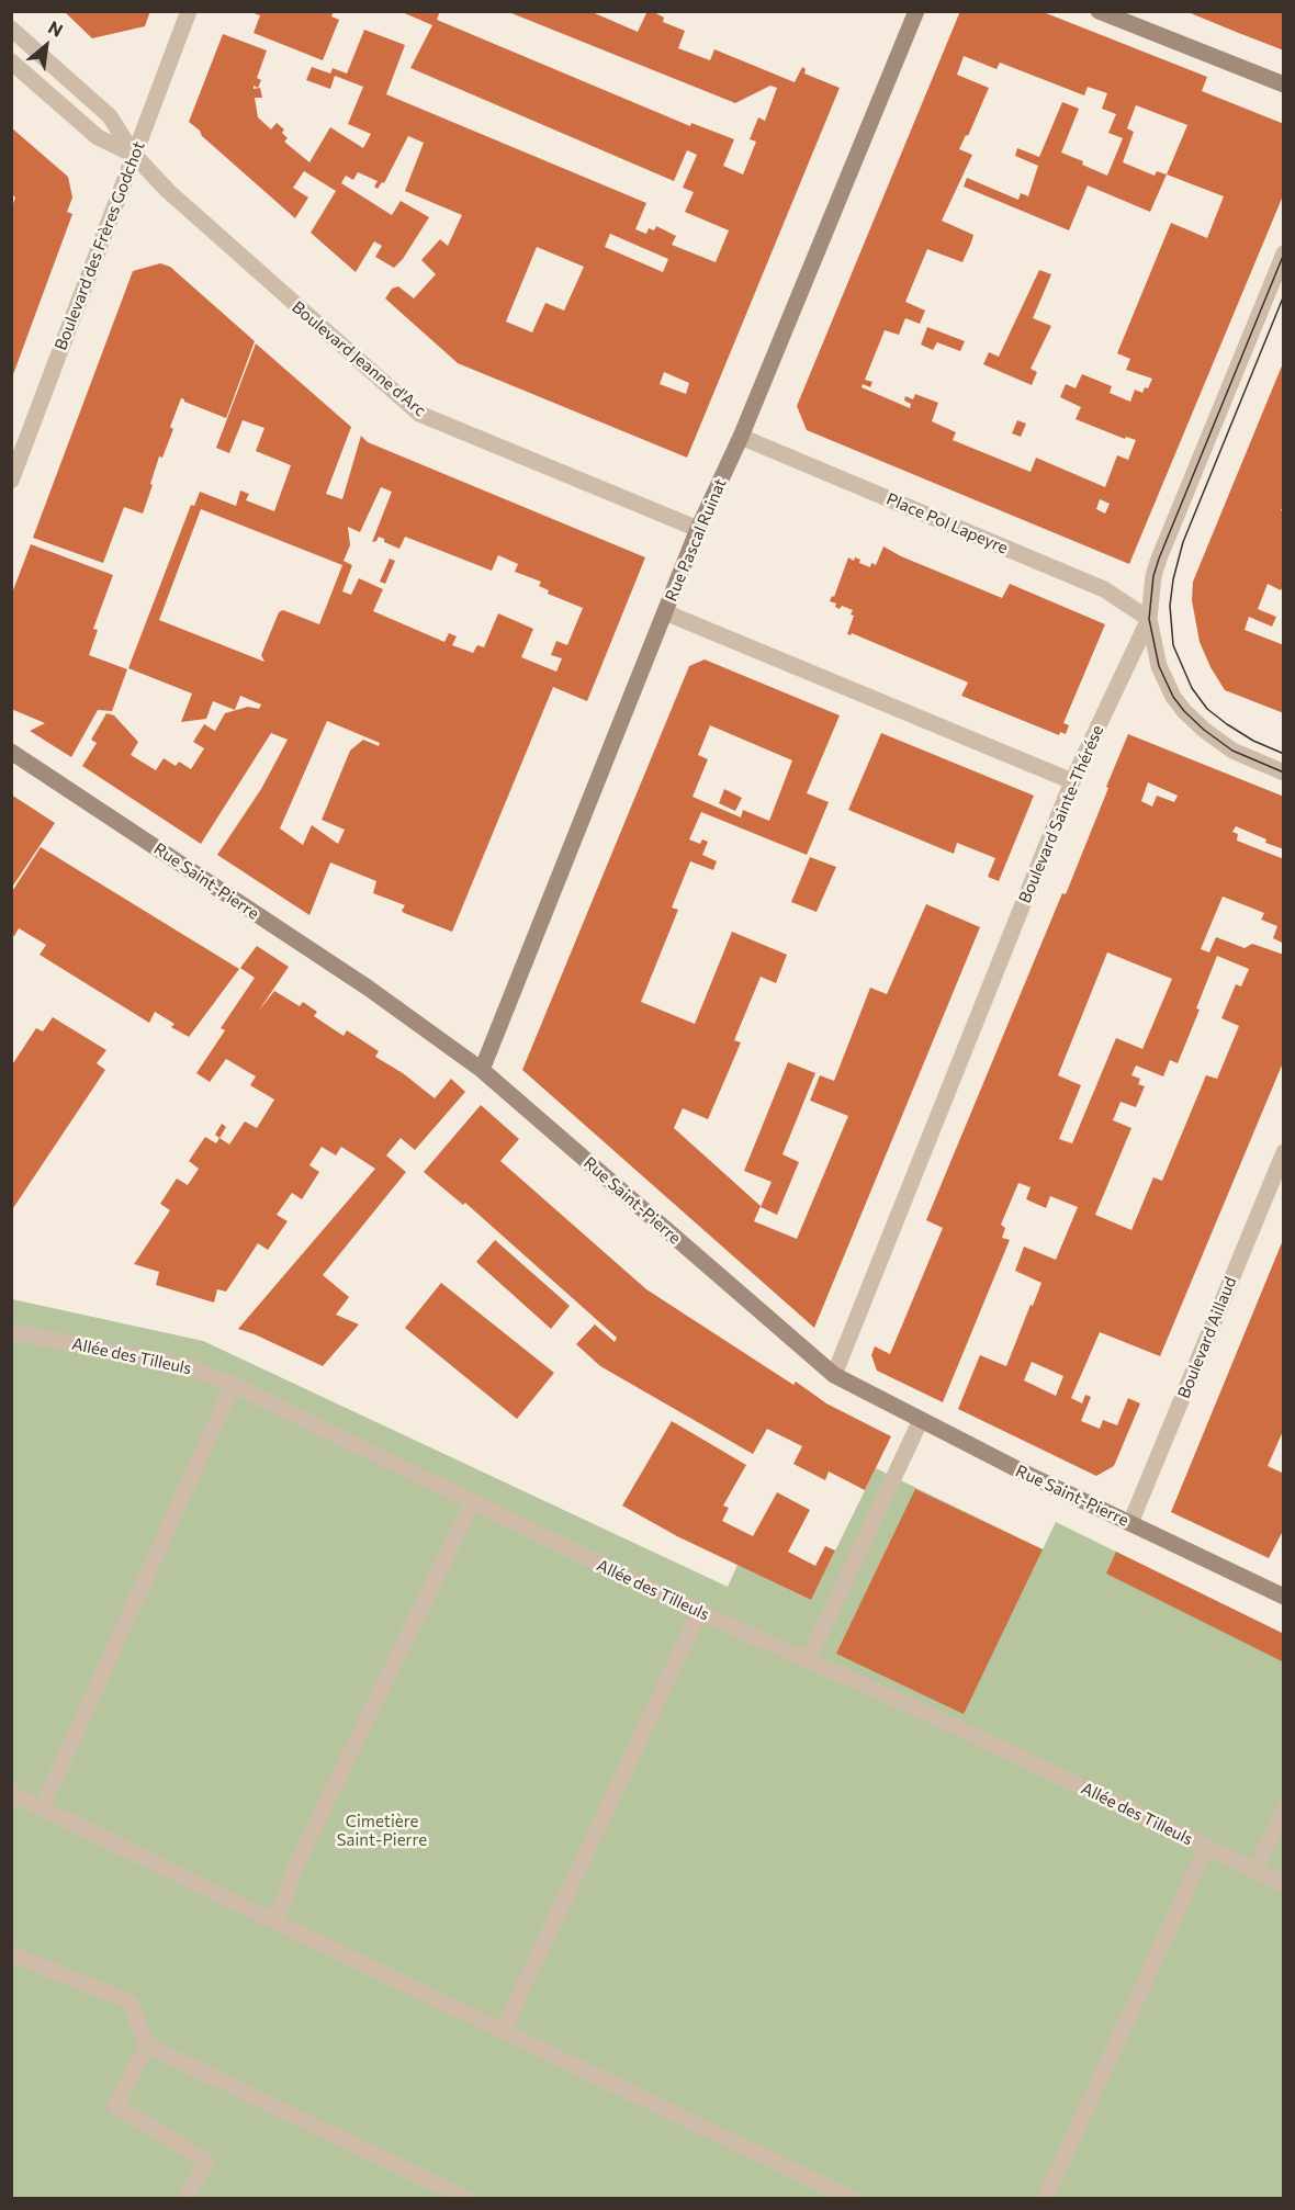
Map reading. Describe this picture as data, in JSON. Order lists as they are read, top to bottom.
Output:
{
  "streets": {
    "main road": ["Rue Pascal Ruinat", "Rue Saint-Pierre"],
    "street": [
      "Boulevard des Frères Godchot",
      "Boulevard Jeanne d'Arc",
      "Place Pol Lapeyre",
      "Boulevard Sainte-Thérése",
      "Boulevard Aillaud",
      "Allée des Tilleuls"
    ]
  },
  "crossings": [
    ["Boulevard des Frères Godchot", "Boulevard Jeanne d'Arc"],
    ["Boulevard Jeanne d'Arc", "Rue Pascal Ruinat"],
    ["Place Pol Lapeyre", "Rue Pascal Ruinat"],
    ["Place Pol Lapeyre", "Boulevard Sainte-Thérése"],
    ["Rue Pascal Ruinat", "Rue Saint-Pierre"],
    ["Boulevard Sainte-Thérése", "Rue Saint-Pierre"],
    ["Rue Saint-Pierre", "Boulevard Aillaud"]
  ],
  "parks": ["Cimetière Saint-Pierre"],
  "north": "top right"
}
